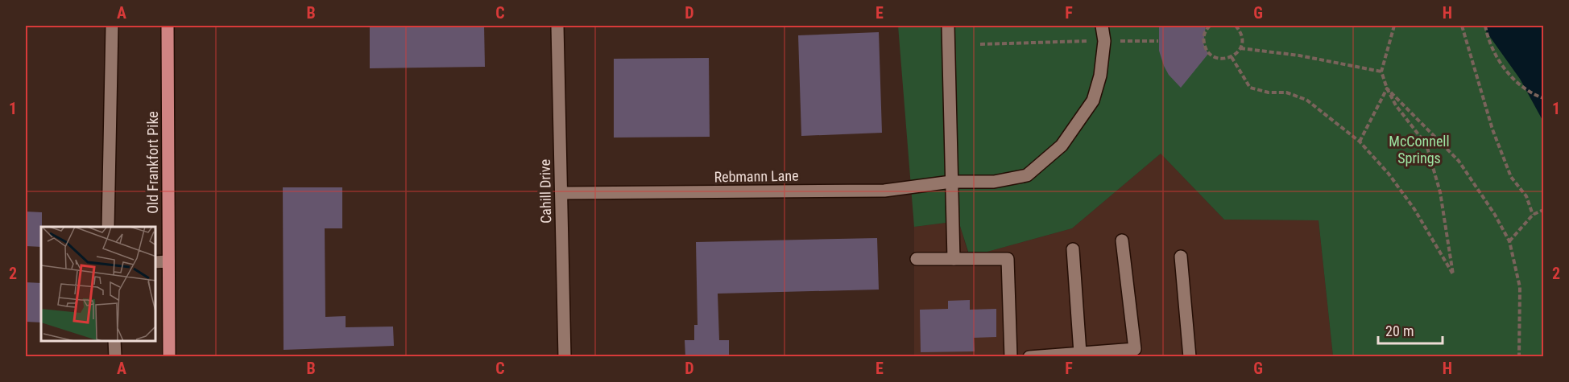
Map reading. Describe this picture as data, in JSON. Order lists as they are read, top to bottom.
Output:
{
  "streets": {
    "main road": ["Old Frankfort Pike"],
    "street": ["Rebmann Lane", "Cahill Drive"]
  },
  "crossings": [
    ["Rebmann Lane", "Cahill Drive"]
  ],
  "parks": ["McConnell Springs"],
  "scale_bar": "20 m",
  "grid": {
    "columns": [
      "A",
      "B",
      "C",
      "D",
      "E",
      "F",
      "G",
      "H"
    ],
    "rows": ["1", "2"]
  }
}
